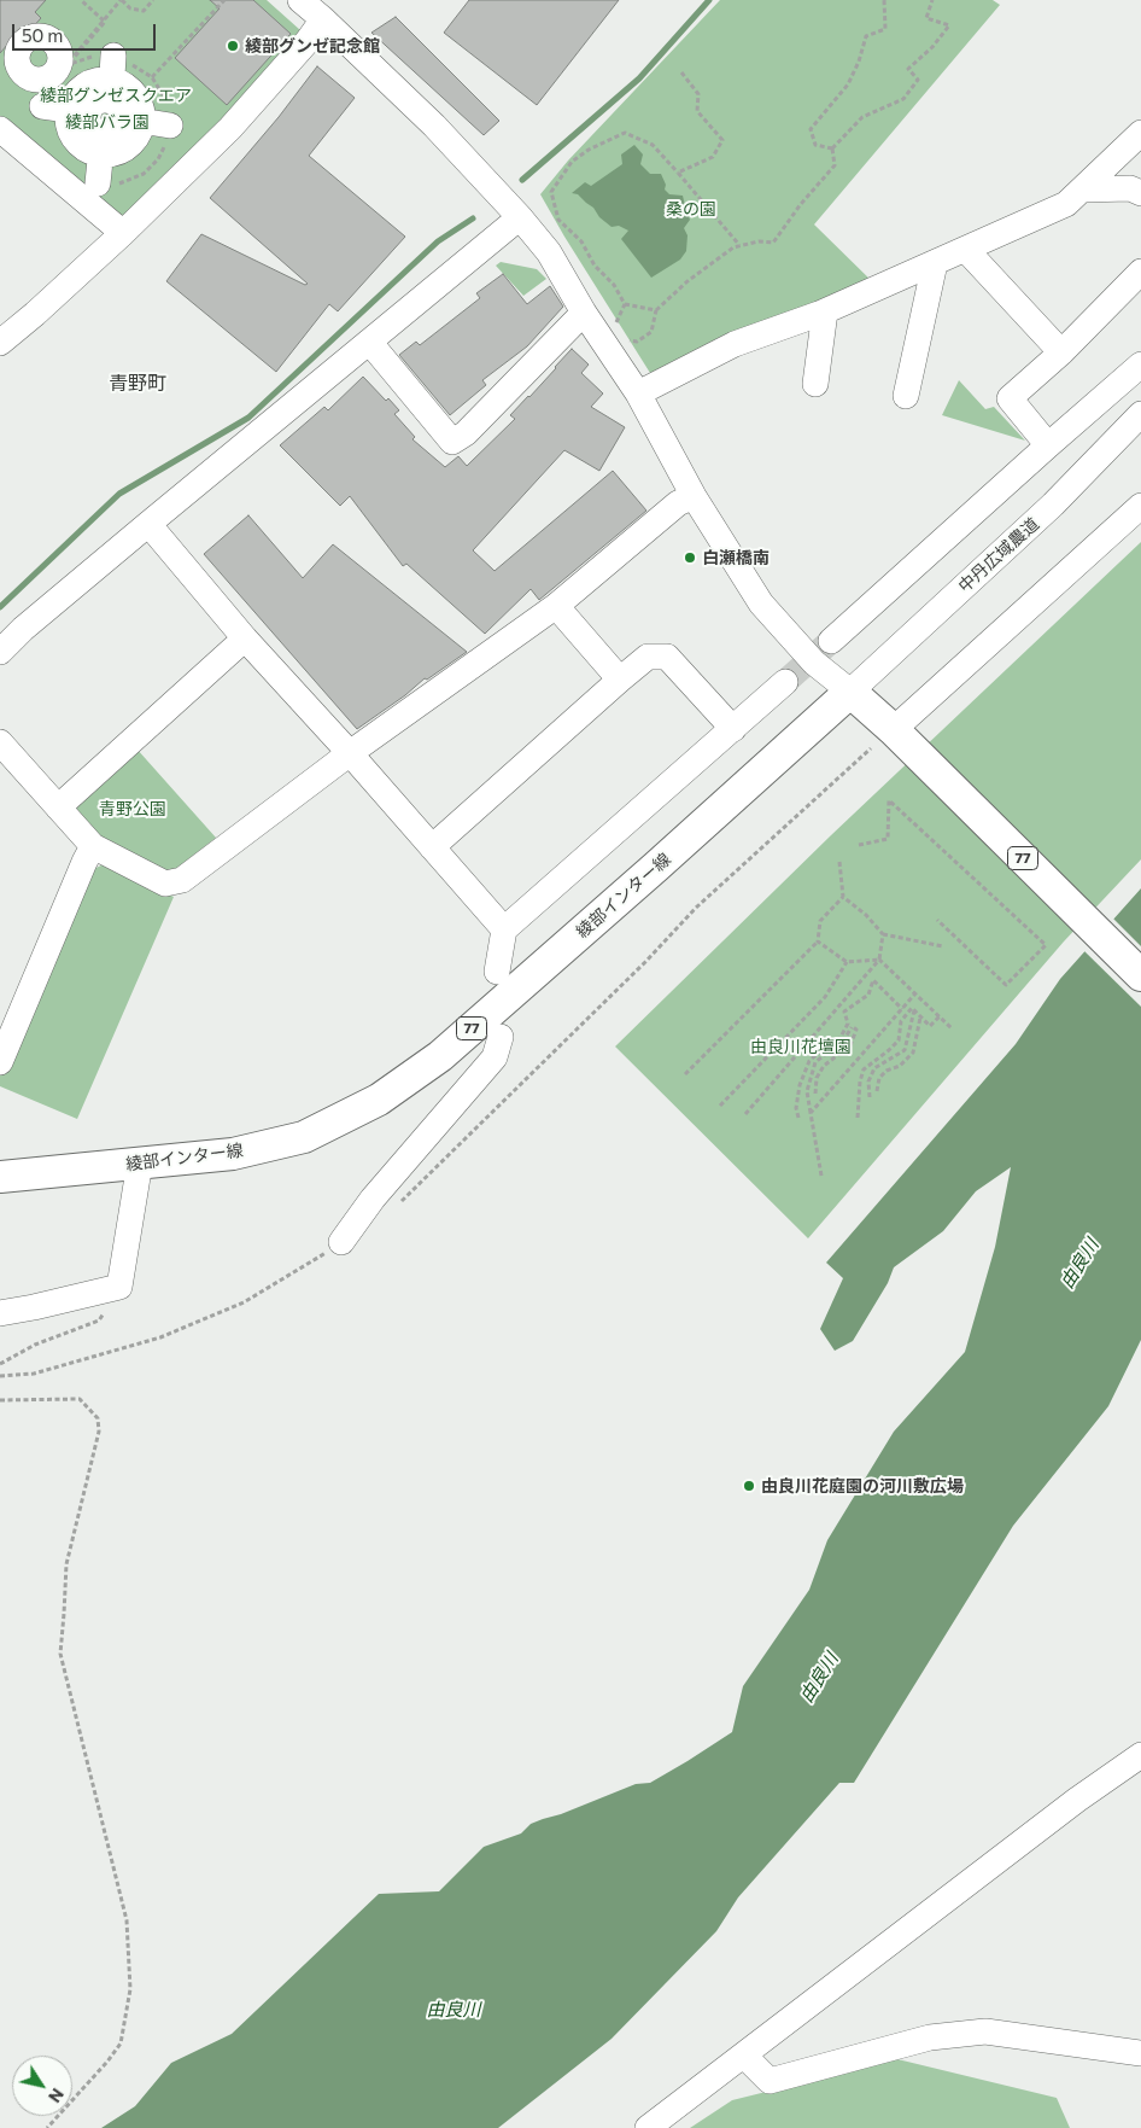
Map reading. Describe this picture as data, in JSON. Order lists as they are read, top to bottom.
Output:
{
  "streets": {
    "main road": ["77", "綾部インター線"],
    "street": ["中丹広域農道"]
  },
  "crossings": [
    ["中丹広域農道", "77"],
    ["中丹広域農道", "綾部インター線"],
    ["77", "綾部インター線"]
  ],
  "districts": ["青野町"],
  "water": ["由良川"],
  "parks": [
    "綾部グンゼスクエア",
    "綾部バラ園",
    "桑の園",
    "青野公園",
    "由良川花壇園"
  ],
  "places": ["綾部グンゼ記念館", "白瀬橋南", "由良川花庭園の河川敷広場"],
  "scale_bar": "50 m",
  "north": "bottom right"
}
